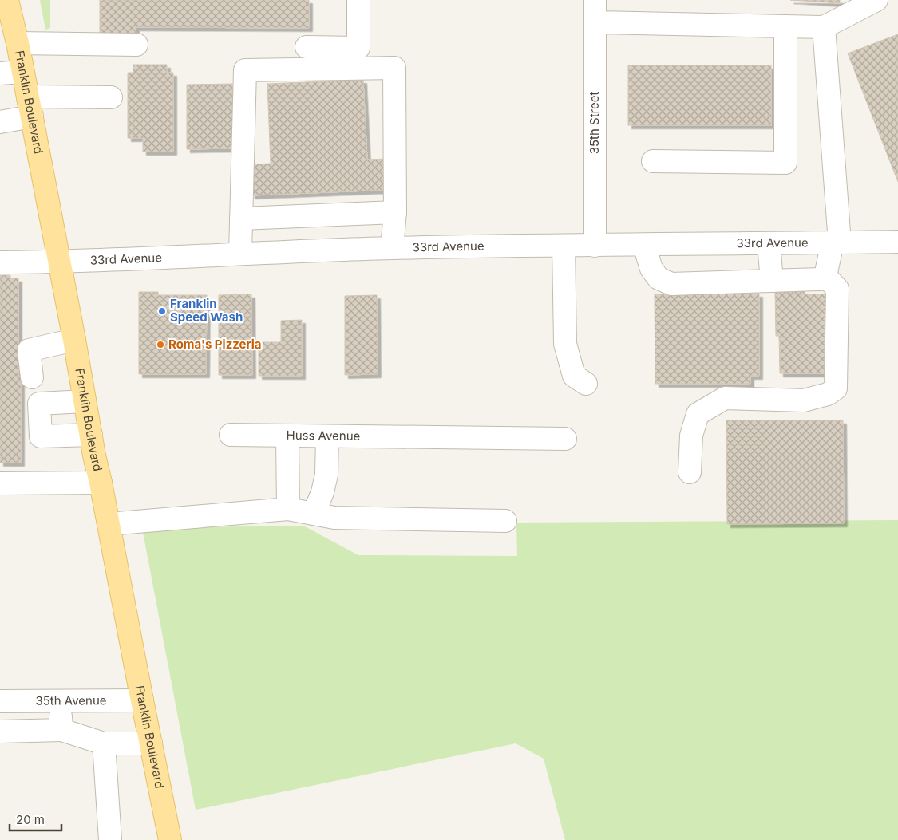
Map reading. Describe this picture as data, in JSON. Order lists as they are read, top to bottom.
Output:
{
  "streets": {
    "main road": ["Franklin Boulevard"],
    "street": [
      "35th Street",
      "33rd Avenue",
      "Huss Avenue",
      "35th Avenue"
    ]
  },
  "crossings": [
    ["Franklin Boulevard", "33rd Avenue"],
    ["Franklin Boulevard", "35th Avenue"],
    ["35th Street", "33rd Avenue"]
  ],
  "places": ["Franklin Speed Wash", "Roma's Pizzeria"],
  "scale_bar": "20 m"
}
